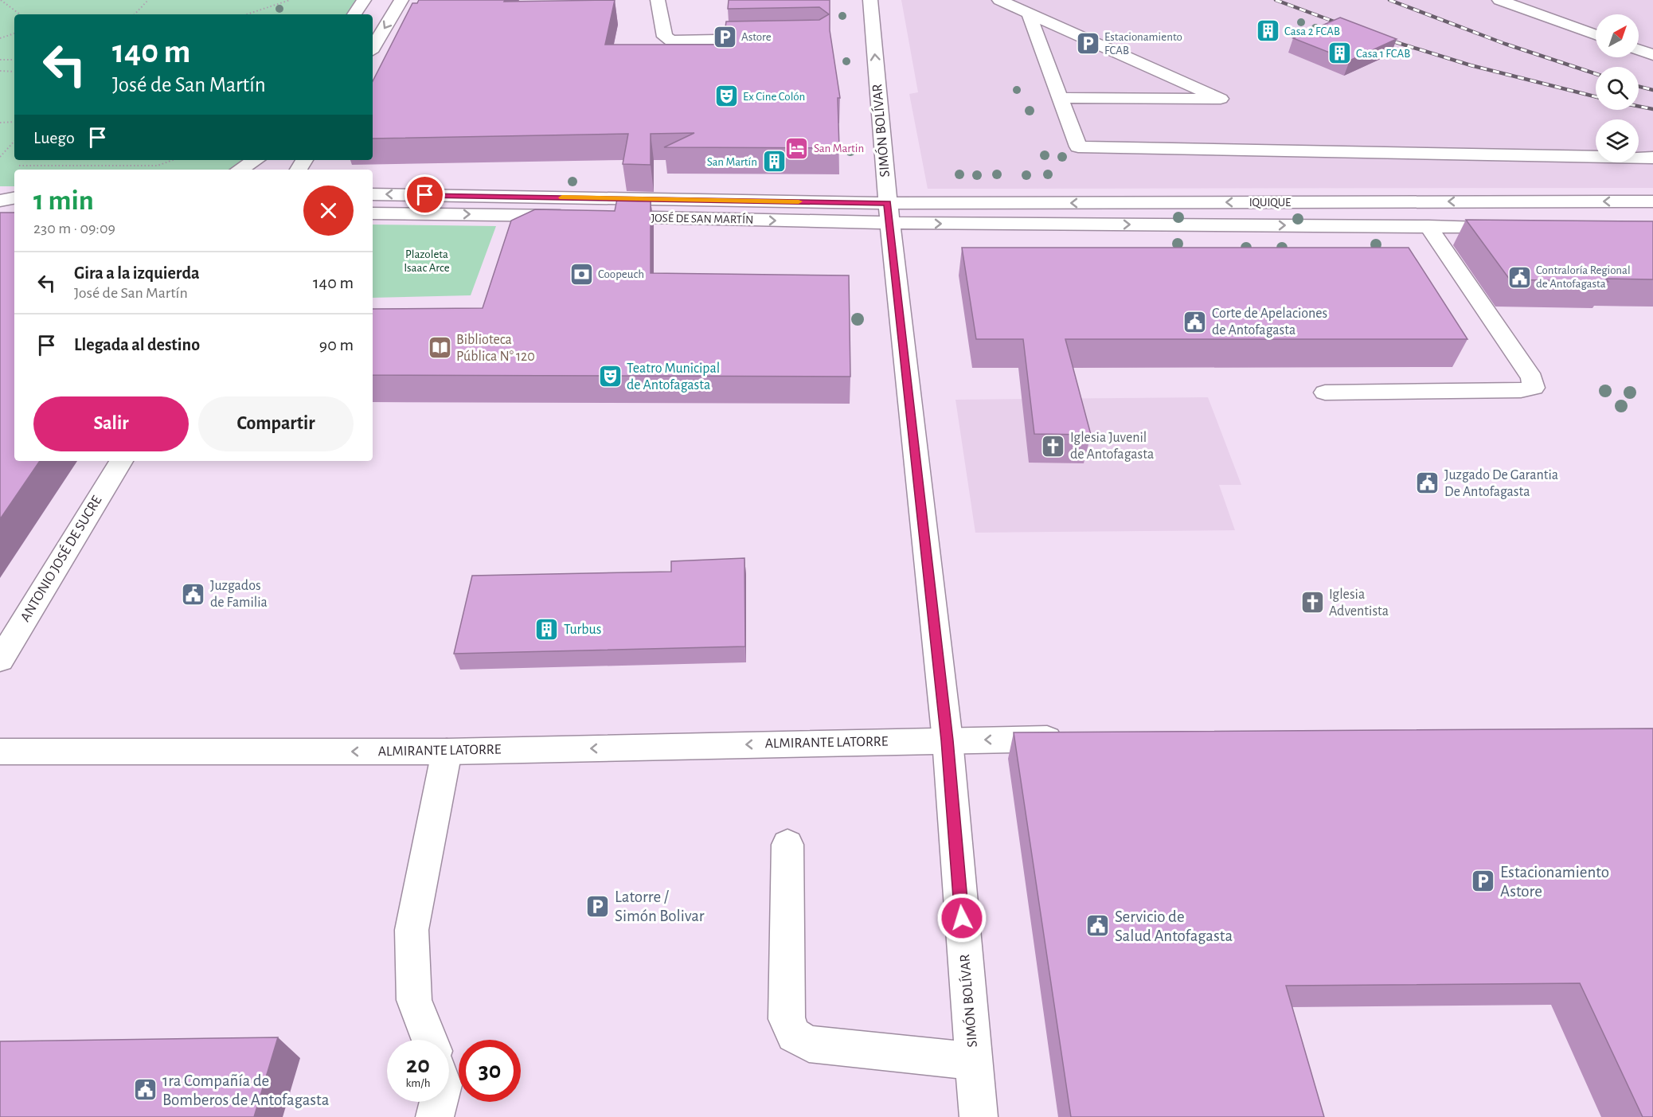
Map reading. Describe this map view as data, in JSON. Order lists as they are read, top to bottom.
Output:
{
  "streets": {
    "street": [
      "SIMÓN BOLÍVAR",
      "IQUIQUE",
      "JOSÉ DE SAN MARTÍN",
      "ANTONIO JOSÉ DE SUCRE",
      "ALMIRANTE LATORRE"
    ]
  },
  "crossings": [
    ["SIMÓN BOLÍVAR", "IQUIQUE"],
    ["SIMÓN BOLÍVAR", "JOSÉ DE SAN MARTÍN"],
    ["SIMÓN BOLÍVAR", "ALMIRANTE LATORRE"],
    ["IQUIQUE", "JOSÉ DE SAN MARTÍN"]
  ],
  "one_way": ["ALMIRANTE LATORRE"],
  "parks": ["Plazoleta Isaac Arce"],
  "places": {
    "building": [
      "Casa 2 FCAB",
      "Casa 1 FCAB",
      "San Martín",
      "Turbus"
    ],
    "parking": [
      "Astore",
      "Estacionamiento FCAB",
      "Estacionamiento Astore",
      "Latorre / Simón Bolivar"
    ],
    "theatre": ["Ex Cine Colón", "Teatro Municipal de Antofagasta"],
    "hotel": ["San Martin"],
    "bank": ["Coopeuch"],
    "public building": [
      "Contraloría Regional de Antofagasta",
      "Corte de Apelaciones de Antofagasta",
      "Juzgado De Garantia De Antofagasta",
      "Juzgados de Familia",
      "Servicio de Salud Antofagasta",
      "1ra Compañía de Bomberos de Antofagasta"
    ],
    "library": ["Biblioteca Pública N° 120"],
    "church": ["Iglesia Juvenil de Antofagasta", "Iglesia Adventista"]
  },
  "north": "top right",
  "page": {
    "turn": ["140 m", "José de San Martín"],
    "then": "Luego",
    "heading": ["1 min", "230 m · 09:09"],
    "list": [
      {
        "name": "Gira a la izquierda",
        "note": "José de San Martín",
        "value": "140 m"
      },
      {
        "name": "Llegada al destino",
        "value": "90 m"
      }
    ],
    "buttons": ["Salir", "Compartir"],
    "speed": "20 km/h",
    "limit": "30"
  }
}
